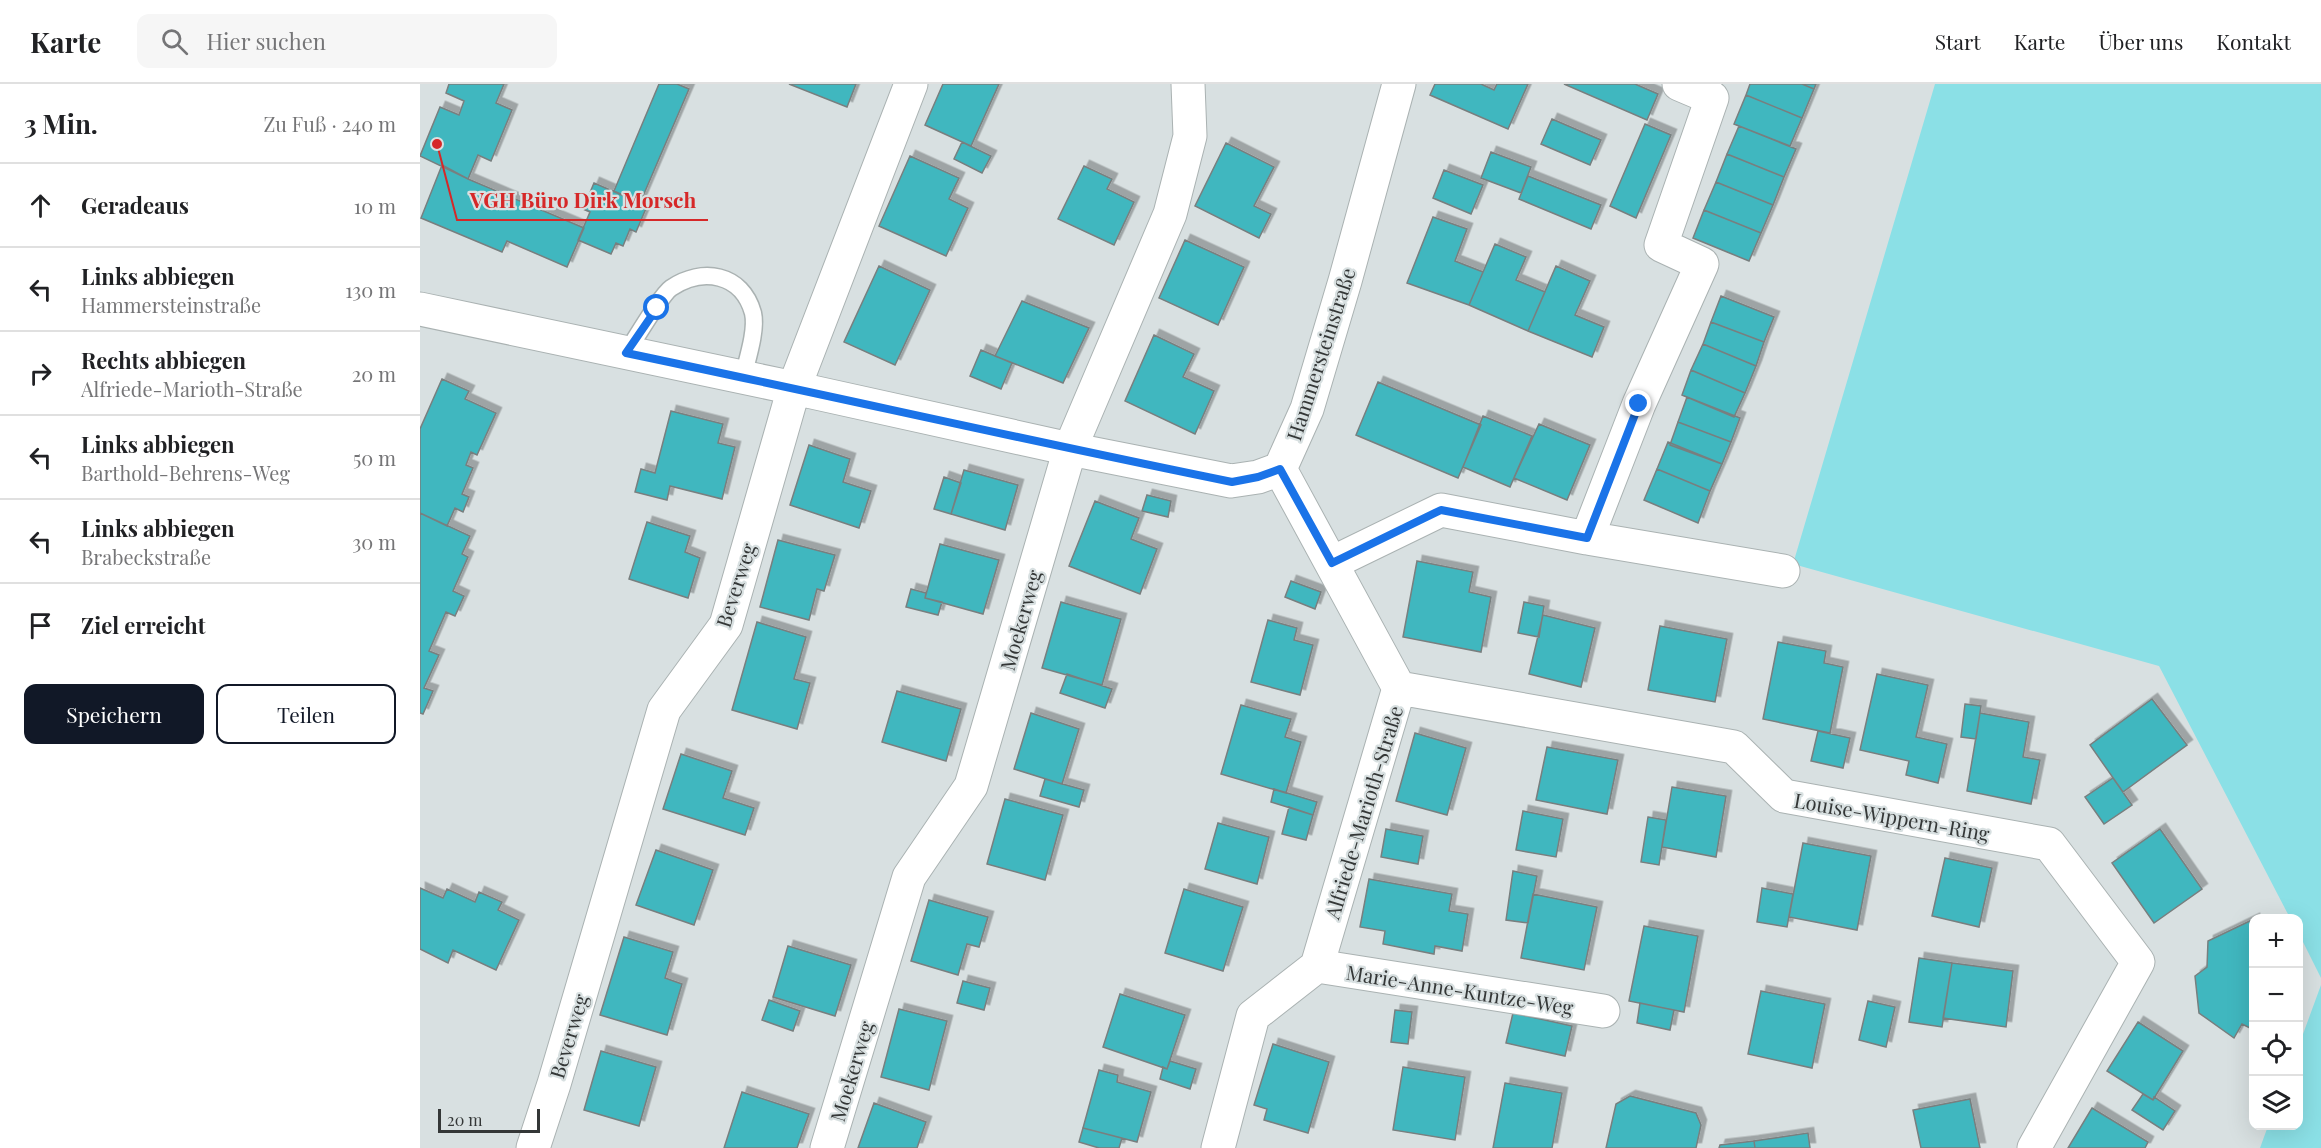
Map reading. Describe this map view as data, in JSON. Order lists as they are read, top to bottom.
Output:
{
  "streets": {
    "street": [
      "Hammersteinstraße",
      "Beverweg",
      "Moekerweg",
      "Alfriede-Marioth-Straße",
      "Louise-Wippern-Ring",
      "Marie-Anne-Kuntze-Weg"
    ]
  },
  "crossings": [
    ["Hammersteinstraße", "Alfriede-Marioth-Straße"],
    ["Alfriede-Marioth-Straße", "Louise-Wippern-Ring"],
    ["Alfriede-Marioth-Straße", "Marie-Anne-Kuntze-Weg"]
  ],
  "places": ["VGH Büro Dirk Morsch"],
  "scale_bar": "20 m",
  "page": {
    "header": "Karte",
    "search": "Hier suchen",
    "nav": [
      "Start",
      "Karte",
      "Über uns",
      "Kontakt"
    ],
    "heading": ["3 Min.", "Zu Fuß · 240 m"],
    "list": [
      ["Geradeaus", "10 m"],
      ["Links abbiegen", "Hammersteinstraße", "130 m"],
      ["Rechts abbiegen", "Alfriede-Marioth-Straße", "20 m"],
      ["Links abbiegen", "Barthold-Behrens-Weg", "50 m"],
      ["Links abbiegen", "Brabeckstraße", "30 m"],
      "Ziel erreicht"
    ],
    "buttons": ["Speichern", "Teilen"],
    "map_buttons": ["+", "−"],
    "scale": "20 m"
  }
}
